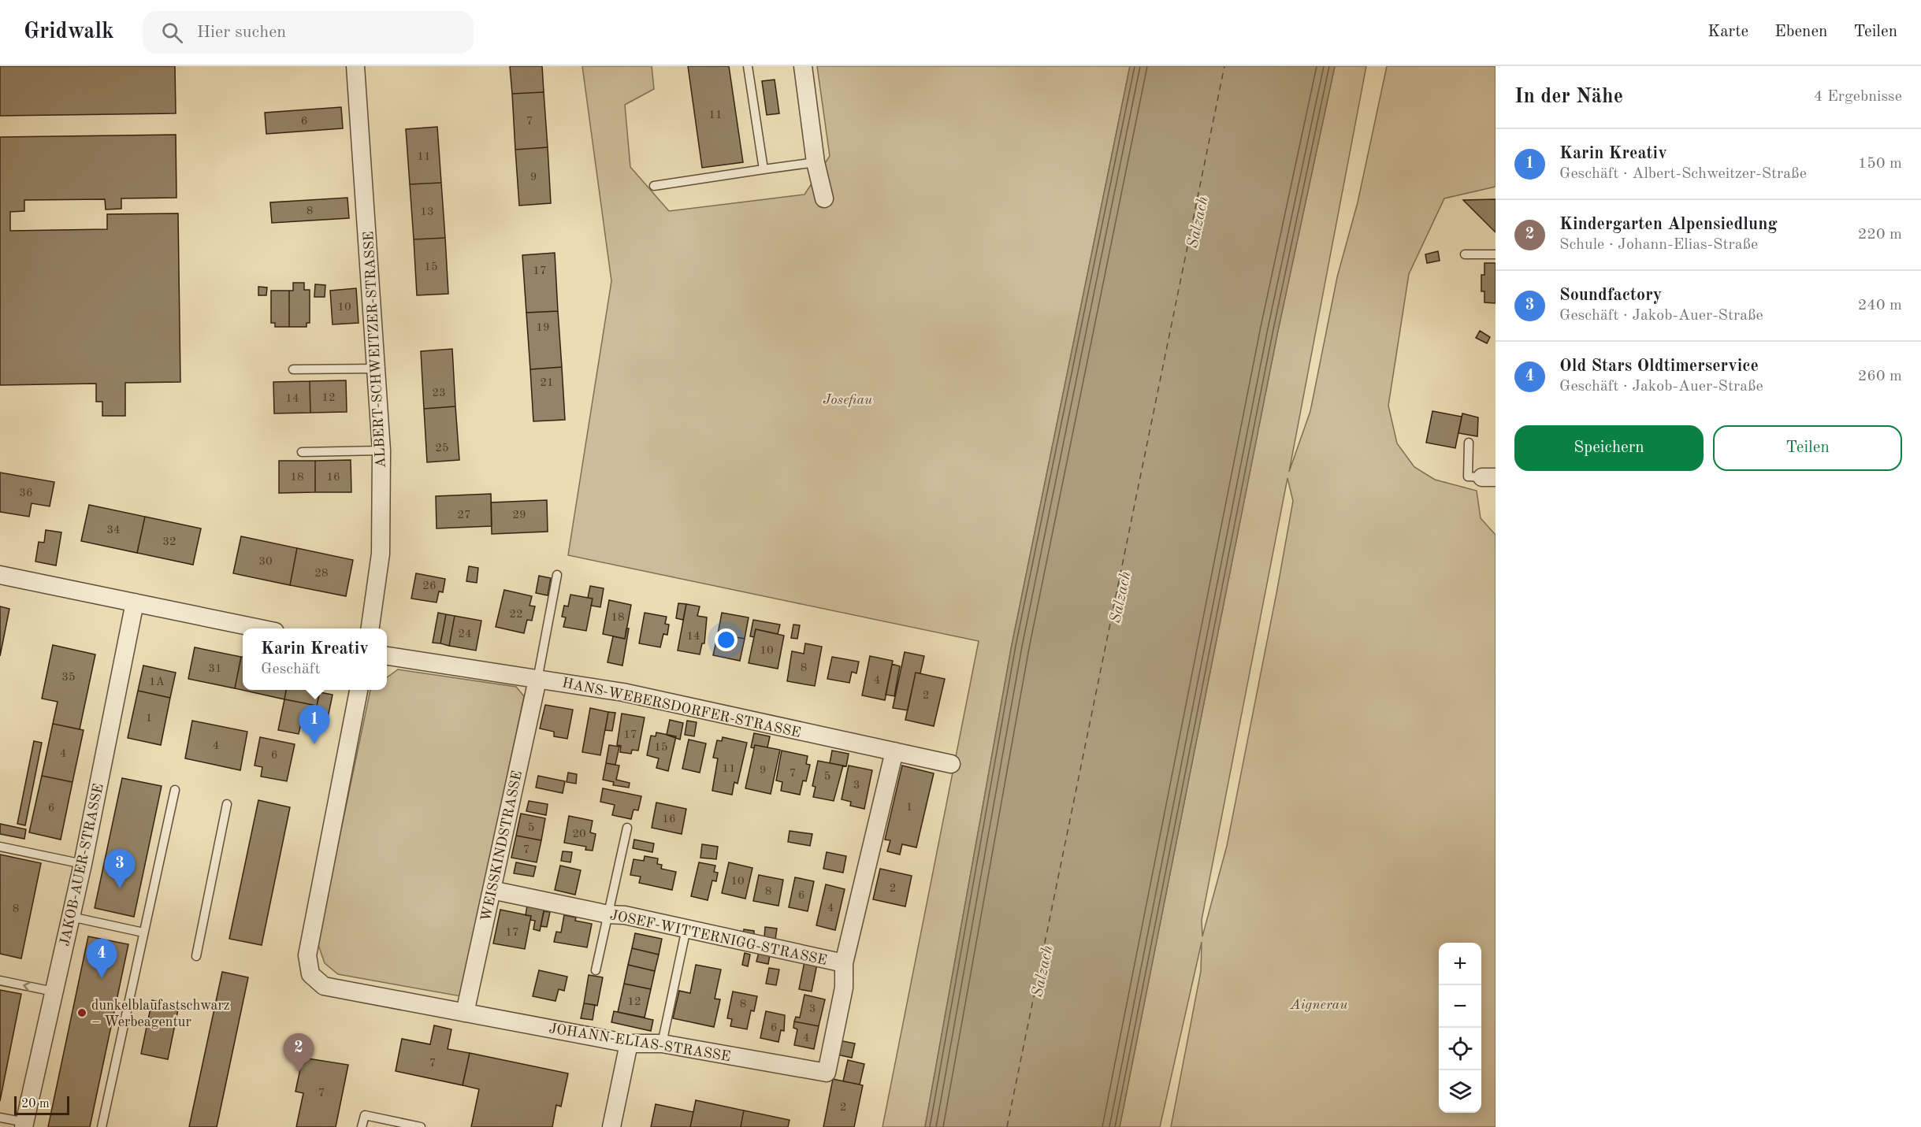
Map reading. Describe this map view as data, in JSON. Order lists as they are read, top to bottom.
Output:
{
  "streets": {
    "street": [
      "ALBERT-SCHWEITZER-STRASSE",
      "HANS-WEBERSDORFER-STRASSE",
      "WEISSKINDSTRASSE",
      "JAKOB-AUER-STRASSE",
      "JOSEF-WITTERNIGG-STRASSE",
      "JOHANN-ELIAS-STRASSE"
    ]
  },
  "crossings": [
    ["HANS-WEBERSDORFER-STRASSE", "WEISSKINDSTRASSE"],
    ["HANS-WEBERSDORFER-STRASSE", "JOSEF-WITTERNIGG-STRASSE"],
    ["WEISSKINDSTRASSE", "JOSEF-WITTERNIGG-STRASSE"],
    ["WEISSKINDSTRASSE", "JOHANN-ELIAS-STRASSE"],
    ["JOSEF-WITTERNIGG-STRASSE", "JOHANN-ELIAS-STRASSE"]
  ],
  "water": ["Salzach"],
  "parks": ["Josefiau", "Aignerau"],
  "places": ["dunkelblaufastschwarz – Werbeagentur"],
  "house_numbers": [
    "11",
    "6",
    "7",
    "11",
    "9",
    "8",
    "13",
    "15",
    "17",
    "10",
    "19",
    "21",
    "23",
    "12",
    "14",
    "25",
    "18",
    "16",
    "36",
    "27",
    "29",
    "34",
    "32",
    "30",
    "28",
    "26",
    "22",
    "18",
    "24",
    "14",
    "10",
    "8",
    "31",
    "35",
    "4",
    "1A",
    "2",
    "1",
    "17",
    "4",
    "15",
    "4",
    "6",
    "11",
    "9",
    "7",
    "5",
    "3",
    "1",
    "6",
    "16",
    "5",
    "20",
    "7",
    "10",
    "2",
    "8",
    "6",
    "4",
    "8",
    "17",
    "12",
    "8",
    "3",
    "6",
    "4",
    "7",
    "7",
    "2"
  ],
  "scale_bar": "20 m",
  "page": {
    "header": "Gridwalk",
    "search": "Hier suchen",
    "nav": ["Karte", "Ebenen", "Teilen"],
    "heading": ["In der Nähe", "4 Ergebnisse"],
    "list": [
      {
        "mark": "1",
        "name": "Karin Kreativ",
        "note": "Geschäft · Albert-Schweitzer-Straße",
        "value": "150 m"
      },
      {
        "mark": "2",
        "name": "Kindergarten Alpensiedlung",
        "note": "Schule · Johann-Elias-Straße",
        "value": "220 m"
      },
      {
        "mark": "3",
        "name": "Soundfactory",
        "note": "Geschäft · Jakob-Auer-Straße",
        "value": "240 m"
      },
      {
        "mark": "4",
        "name": "Old Stars Oldtimerservice",
        "note": "Geschäft · Jakob-Auer-Straße",
        "value": "260 m"
      }
    ],
    "buttons": ["Speichern", "Teilen"],
    "popup": ["Karin Kreativ", "Geschäft"],
    "pins": [
      "1",
      "3",
      "4",
      "2"
    ],
    "map_buttons": ["+", "−"],
    "scale": "20 m"
  }
}
